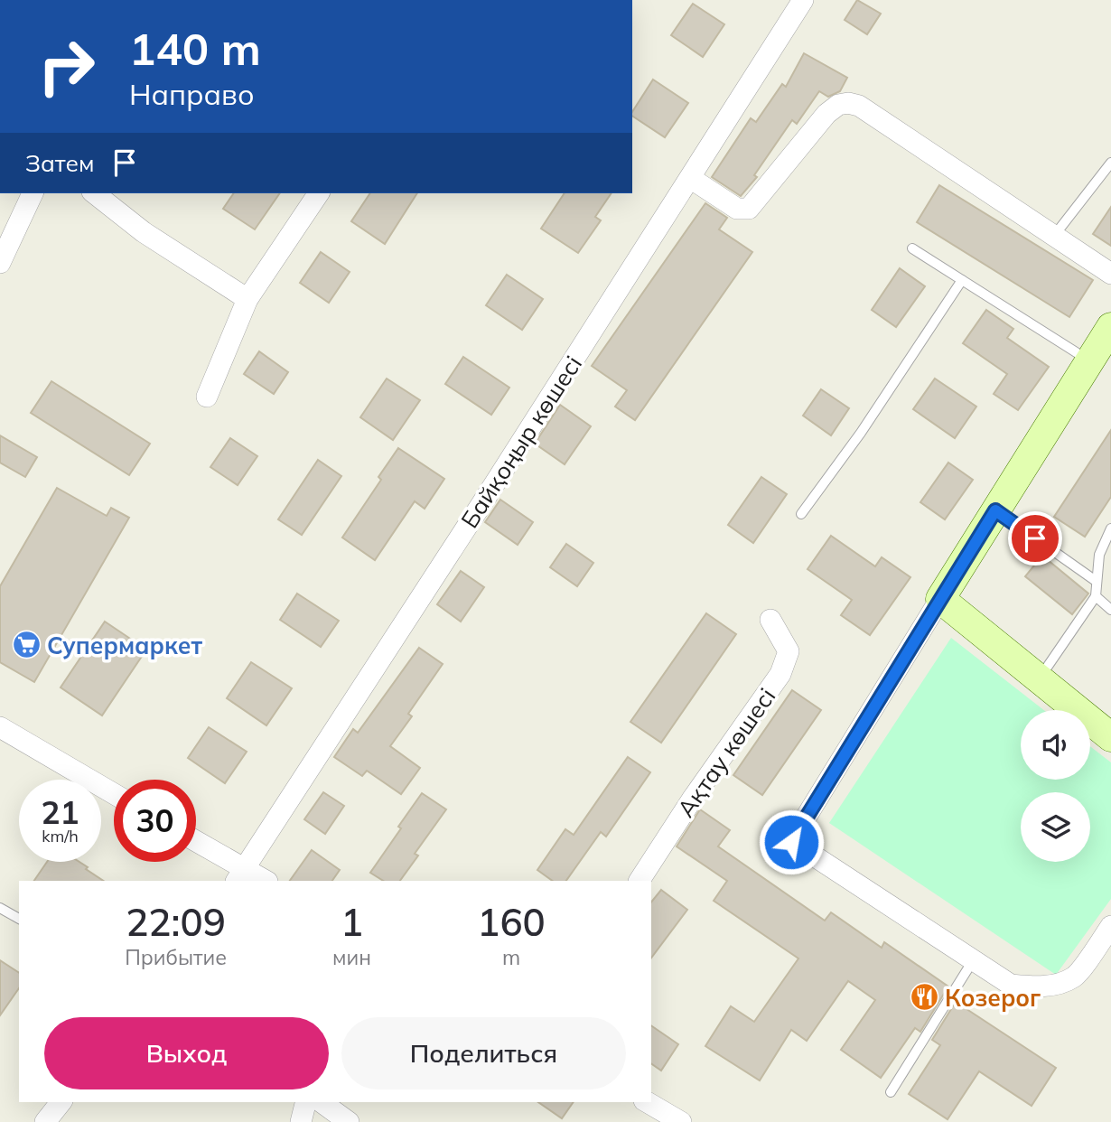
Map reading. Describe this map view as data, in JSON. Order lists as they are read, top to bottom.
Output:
{
  "streets": {
    "street": ["Байқоңыр көшесі", "Ақтау көшесі"]
  },
  "places": {
    "supermarket": ["Супермаркет"],
    "restaurant": ["Козерог"]
  },
  "page": {
    "turn": ["140 m", "Направо"],
    "then": "Затем",
    "speed": "21 km/h",
    "limit": "30",
    "eta": [
      "22:09",
      "Прибытие",
      "1",
      "мин",
      "160",
      "m"
    ],
    "buttons": ["Выход", "Поделиться"]
  }
}
